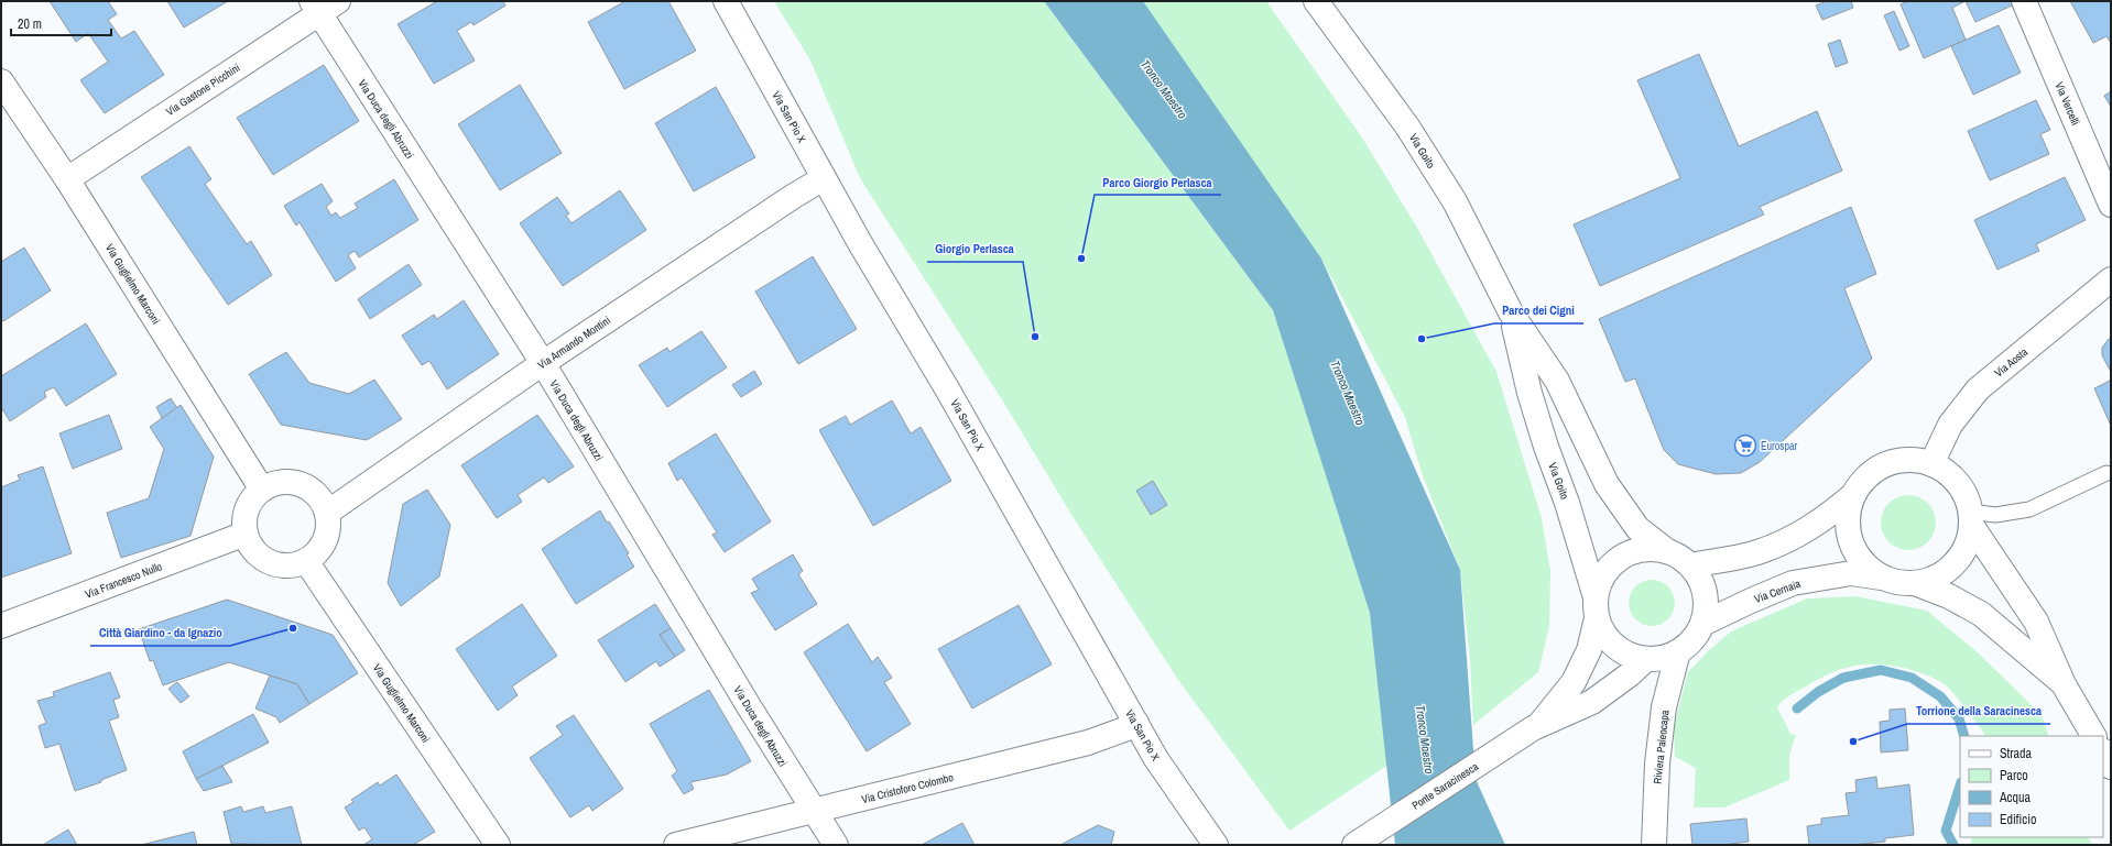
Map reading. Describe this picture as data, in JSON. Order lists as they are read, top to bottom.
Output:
{
  "streets": {
    "street": [
      "Via Gastone Picchini",
      "Via Vercelli",
      "Via San Pio X",
      "Via Duca degli Abruzzi",
      "Via Goito",
      "Via Guglielmo Marconi",
      "Via Armando Montini",
      "Via Aosta",
      "Via Francesco Nullo",
      "Via Cernaia",
      "Riviera Paleocapa",
      "Ponte Saracinesca",
      "Via Cristoforo Colombo"
    ]
  },
  "crossings": [
    ["Via Gastone Picchini", "Via Duca degli Abruzzi"],
    ["Via Gastone Picchini", "Via Guglielmo Marconi"],
    ["Via San Pio X", "Via Armando Montini"],
    ["Via San Pio X", "Via Cristoforo Colombo"],
    ["Via Duca degli Abruzzi", "Via Armando Montini"],
    ["Via Duca degli Abruzzi", "Via Cristoforo Colombo"],
    ["Via Goito", "Via Cernaia"],
    ["Via Goito", "Riviera Paleocapa"],
    ["Via Guglielmo Marconi", "Via Armando Montini"],
    ["Via Guglielmo Marconi", "Via Francesco Nullo"],
    ["Via Armando Montini", "Via Francesco Nullo"],
    ["Via Aosta", "Via Cernaia"],
    ["Via Cernaia", "Riviera Paleocapa"]
  ],
  "water": ["Tronco Maestro"],
  "places": {
    "other": [
      "Parco Giorgio Perlasca",
      "Giorgio Perlasca",
      "Parco dei Cigni",
      "Città Giardino - da Ignazio",
      "Torrione della Saracinesca"
    ],
    "supermarket": ["Eurospar"]
  },
  "legend": [
    "Strada",
    "Parco",
    "Acqua",
    "Edificio"
  ],
  "scale_bar": "20 m"
}
